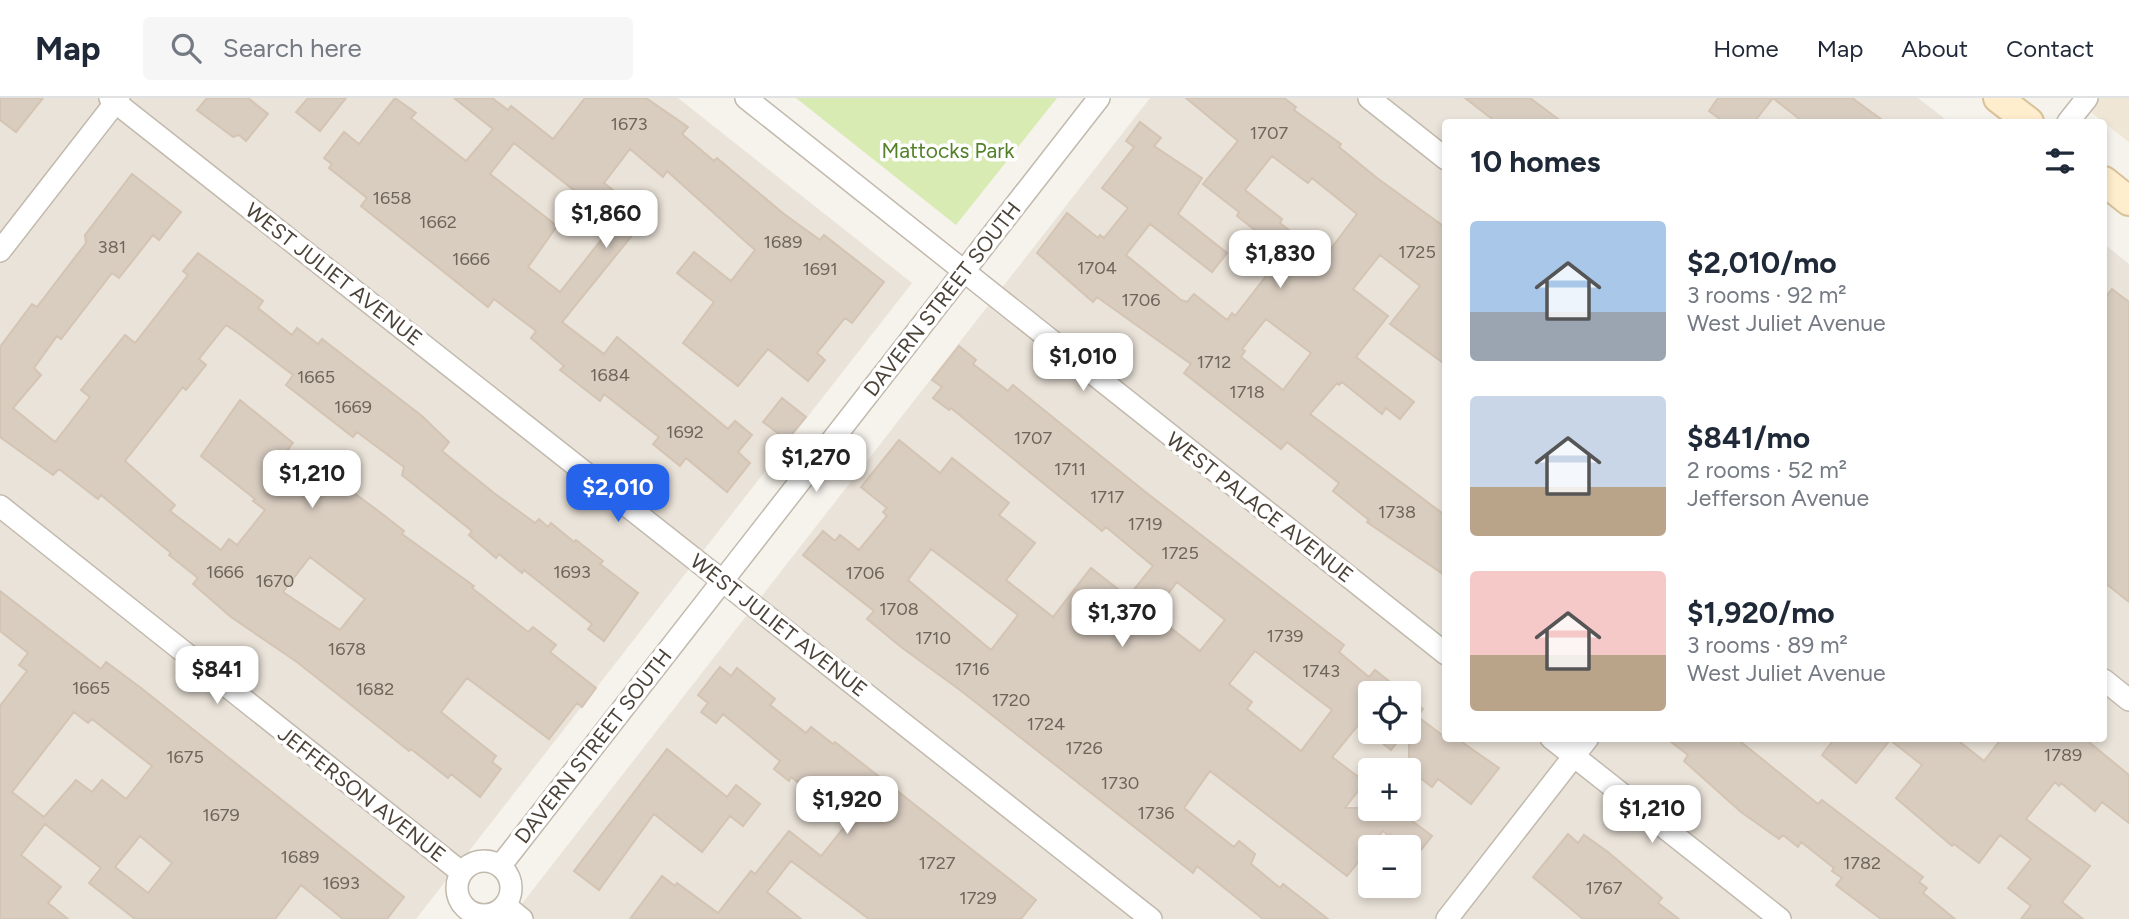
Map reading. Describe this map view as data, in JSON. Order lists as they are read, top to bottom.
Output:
{
  "streets": {
    "street": [
      "WEST JULIET AVENUE",
      "DAVERN STREET SOUTH",
      "WEST PALACE AVENUE",
      "JEFFERSON AVENUE"
    ]
  },
  "crossings": [
    ["WEST JULIET AVENUE", "DAVERN STREET SOUTH"],
    ["DAVERN STREET SOUTH", "WEST PALACE AVENUE"],
    ["DAVERN STREET SOUTH", "JEFFERSON AVENUE"]
  ],
  "parks": ["Mattocks Park"],
  "house_numbers": [
    "1673",
    "1707",
    "1658",
    "1662",
    "1689",
    "381",
    "1725",
    "1666",
    "1704",
    "1691",
    "1706",
    "1712",
    "1684",
    "1665",
    "1718",
    "1669",
    "1692",
    "1707",
    "1711",
    "1717",
    "1738",
    "1719",
    "1725",
    "1666",
    "1693",
    "1706",
    "1670",
    "1708",
    "1739",
    "1710",
    "1678",
    "1716",
    "1743",
    "1665",
    "1682",
    "1720",
    "1724",
    "1726",
    "1789",
    "1675",
    "1730",
    "1736",
    "1679",
    "1689",
    "1727",
    "1782",
    "1693",
    "1767",
    "1729"
  ],
  "page": {
    "header": "Map",
    "search": "Search here",
    "nav": [
      "Home",
      "Map",
      "About",
      "Contact"
    ],
    "heading": "10 homes",
    "price": [
      "$1,860",
      "$1,830",
      "$1,010",
      "$1,270",
      "$1,210",
      "$2,010",
      "$1,370",
      "$841",
      "$1,920",
      "$1,210"
    ],
    "list": [
      {
        "name": "$2,010/mo",
        "note": "3 rooms · 92 m² · West Juliet Avenue"
      },
      {
        "name": "$841/mo",
        "note": "2 rooms · 52 m² · Jefferson Avenue"
      },
      {
        "name": "$1,920/mo",
        "note": "3 rooms · 89 m² · West Juliet Avenue"
      }
    ],
    "map_buttons": ["+", "−"]
  }
}
